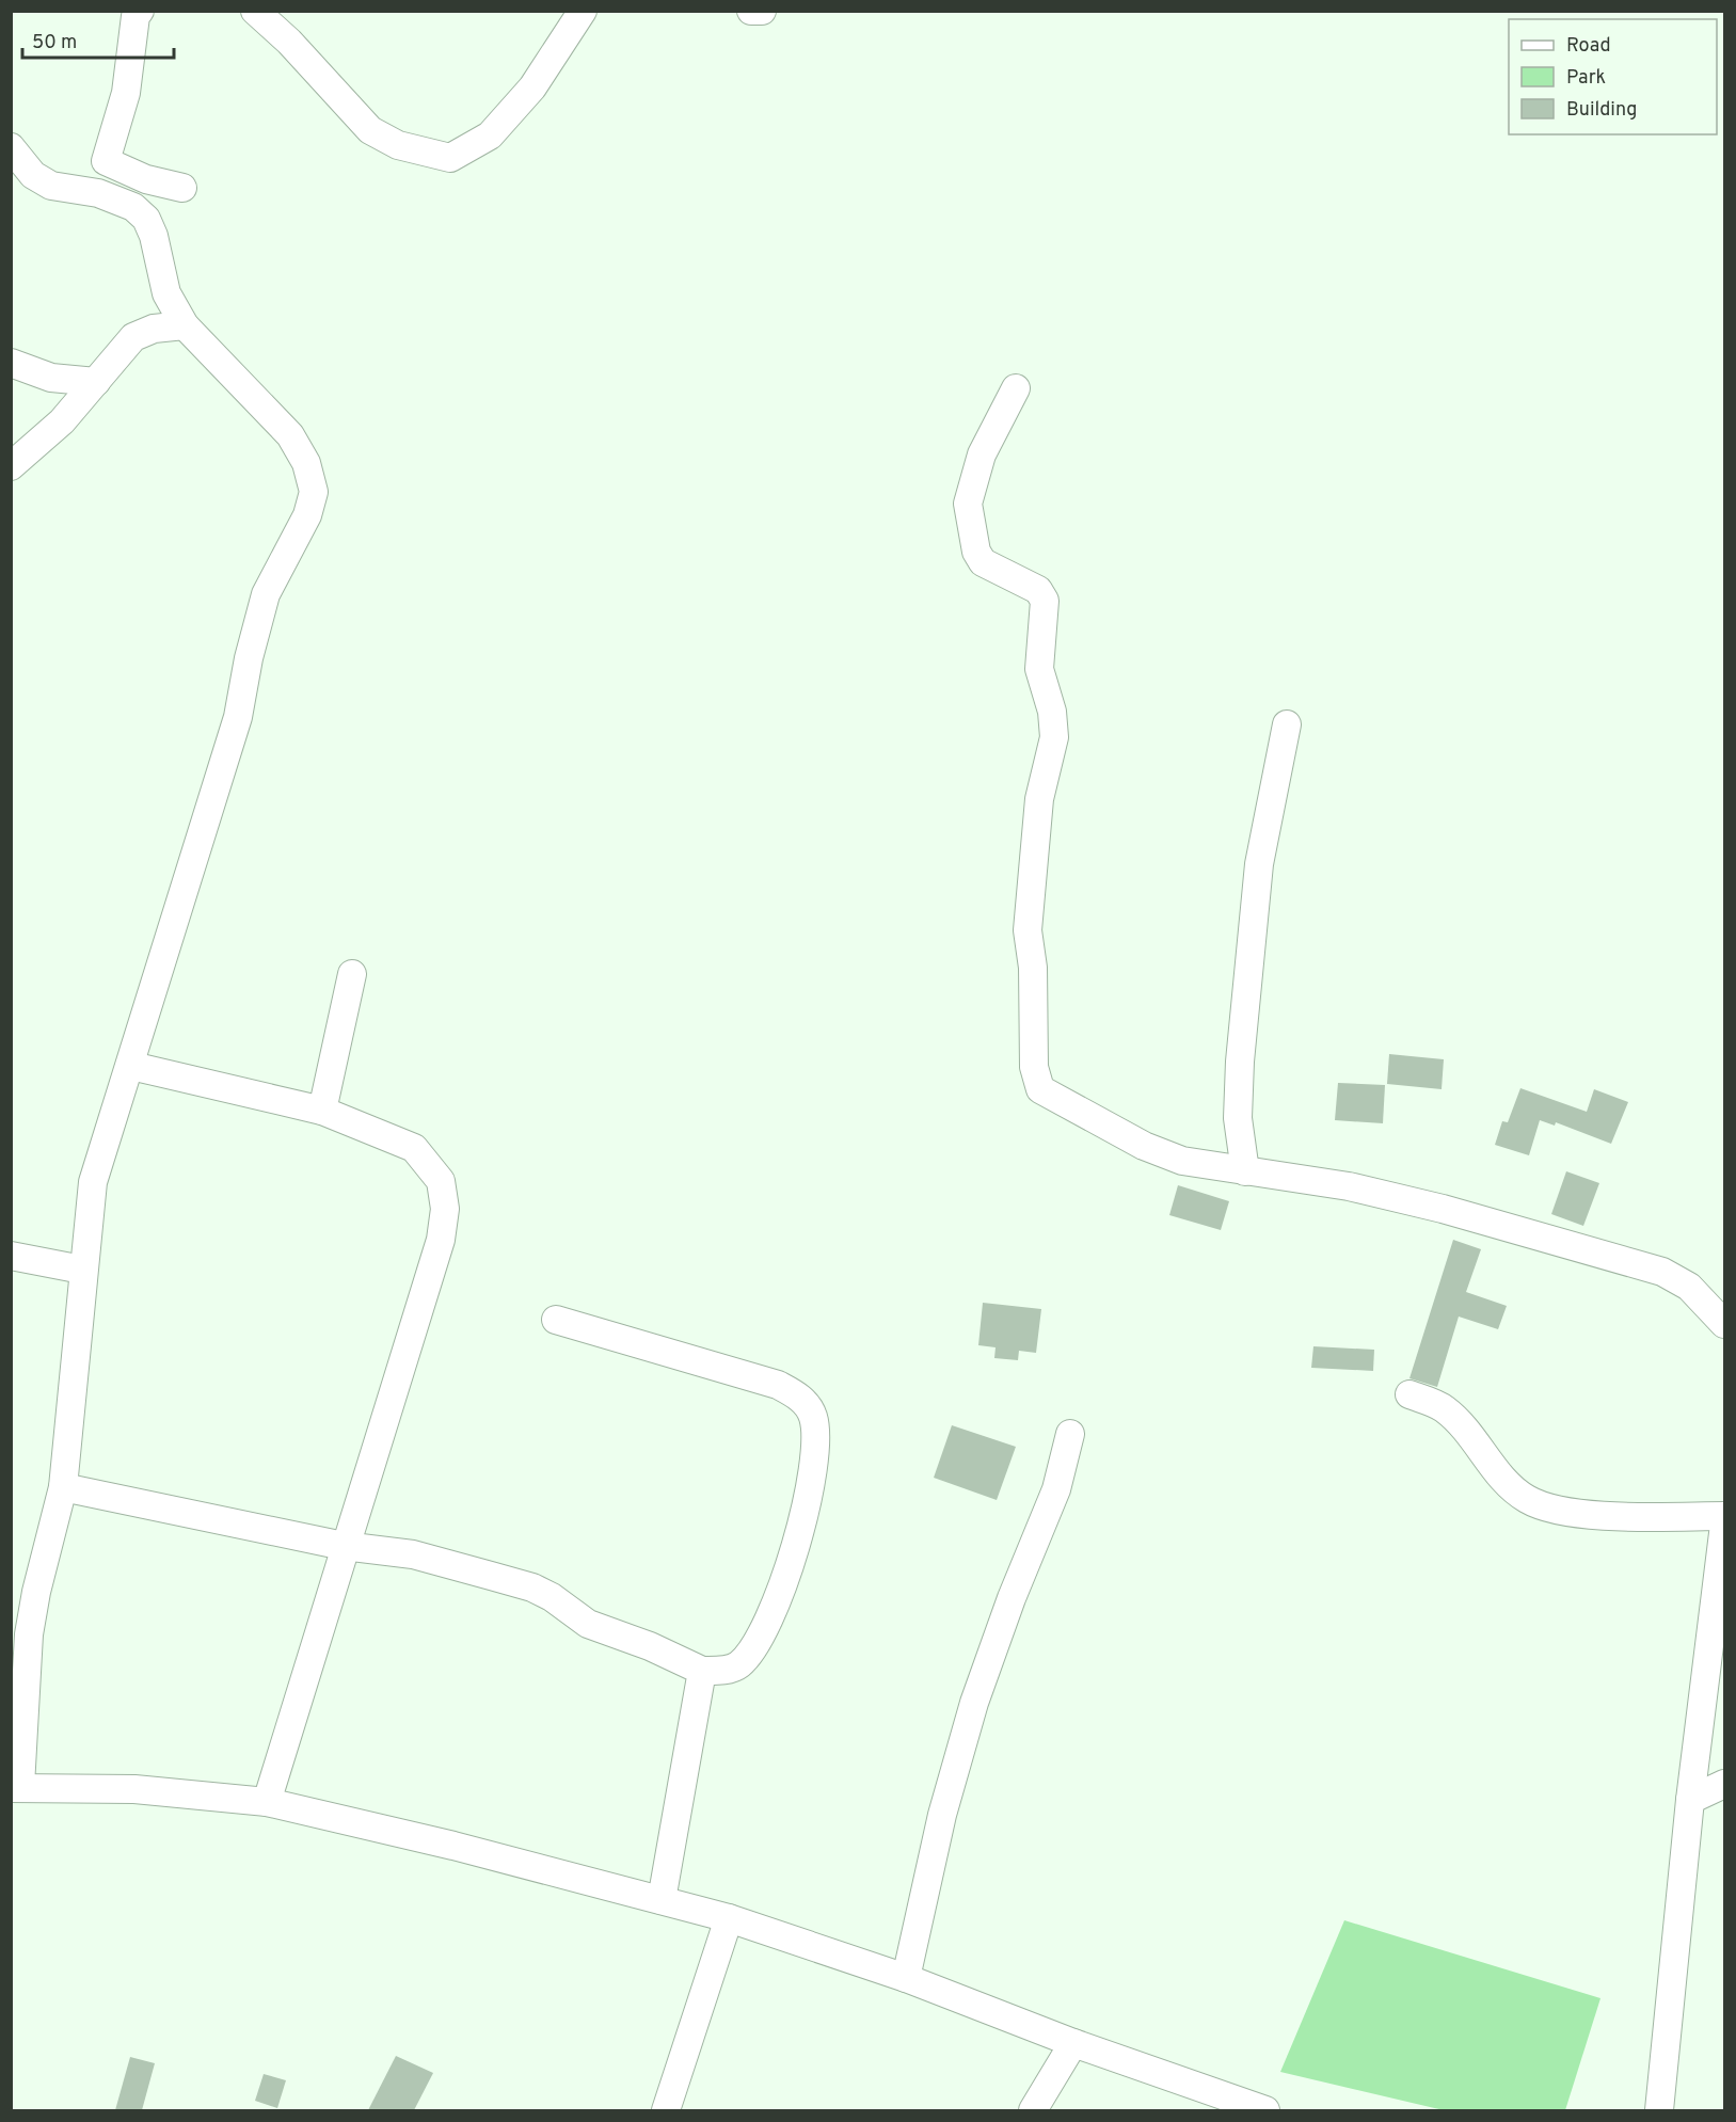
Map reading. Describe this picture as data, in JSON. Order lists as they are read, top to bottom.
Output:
{
  "legend": ["Road", "Park", "Building"],
  "scale_bar": "50 m"
}
